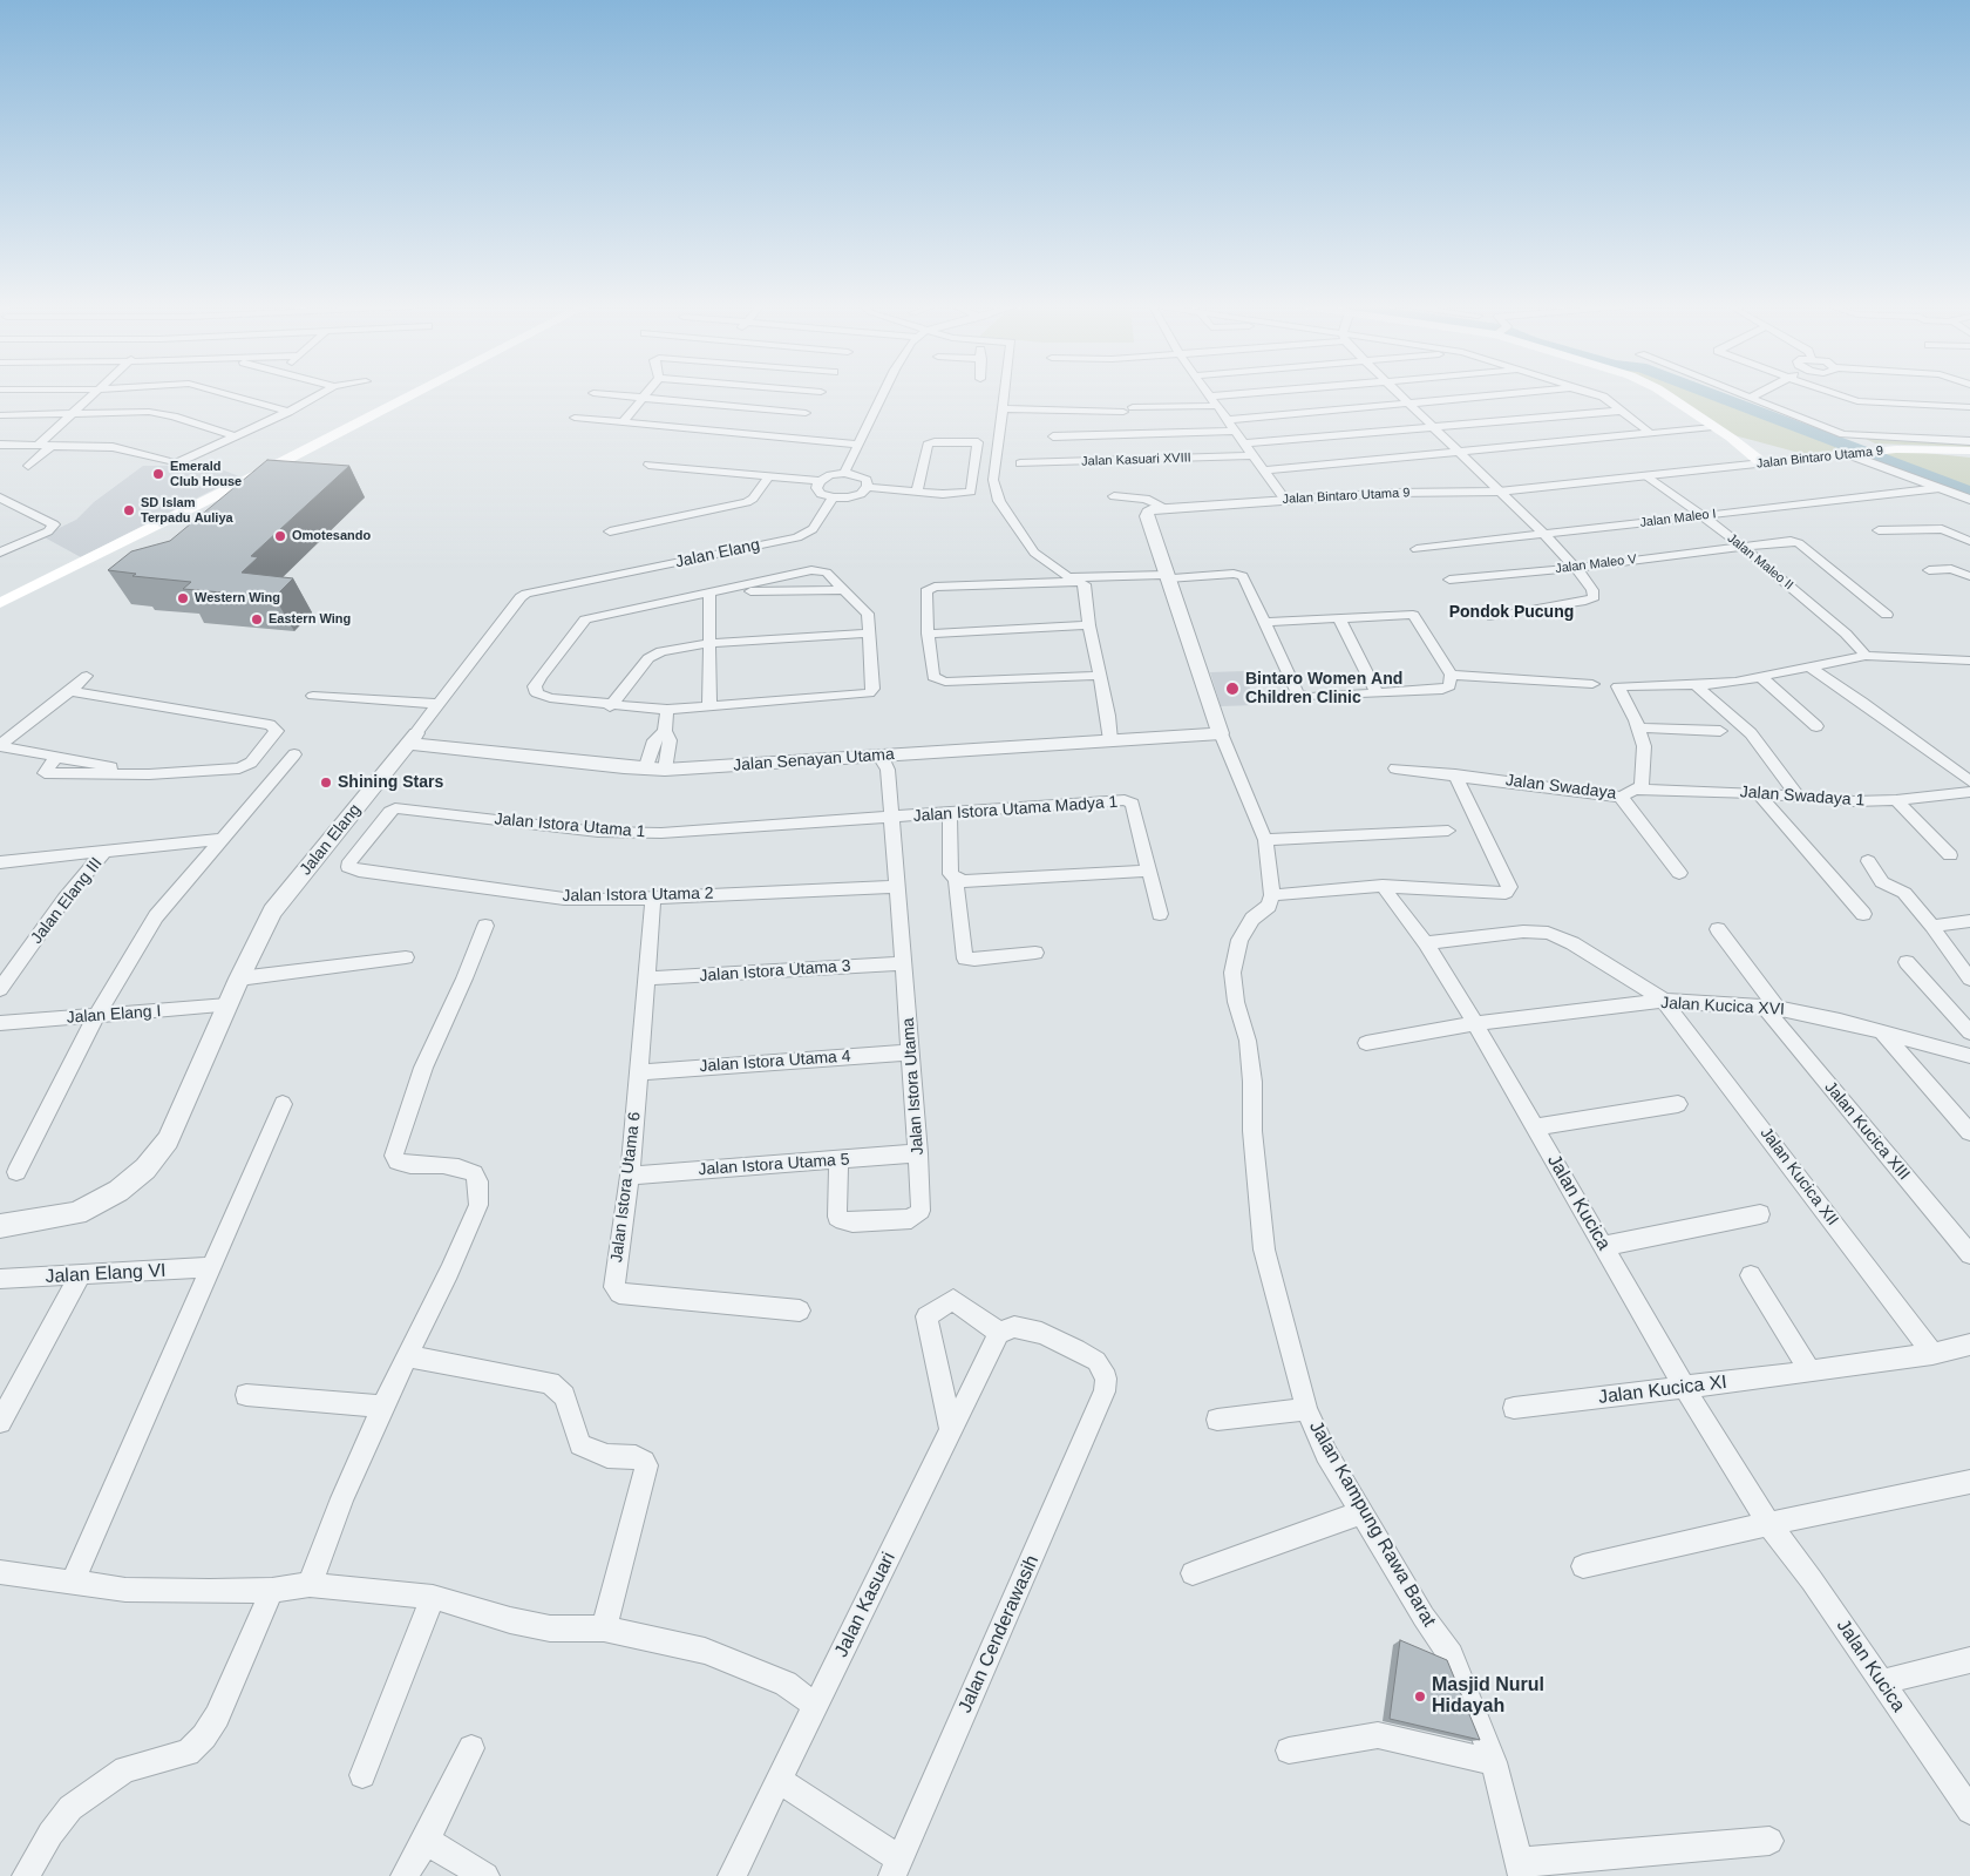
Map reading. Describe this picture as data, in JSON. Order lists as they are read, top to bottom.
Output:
{
  "streets": {
    "main road": ["Jalan Bintaro Utama 9"],
    "street": [
      "Jalan Kasuari XVIII",
      "Jalan Maleo I",
      "Jalan Elang",
      "Jalan Maleo II",
      "Jalan Maleo V",
      "Jalan Senayan Utama",
      "Jalan Swadaya",
      "Jalan Swadaya 1",
      "Jalan Istora Utama Madya 1",
      "Jalan Istora Utama 1",
      "Jalan Istora Utama 2",
      "Jalan Elang III",
      "Jalan Istora Utama 3",
      "Jalan Kucica XVI",
      "Jalan Elang I",
      "Jalan Istora Utama 4",
      "Jalan Istora Utama",
      "Jalan Kucica XIII",
      "Jalan Istora Utama 5",
      "Jalan Kucica XII",
      "Jalan Istora Utama 6",
      "Jalan Kucica",
      "Jalan Elang VI",
      "Jalan Kucica XI",
      "Jalan Kampung Rawa Barat",
      "Jalan Kasuari",
      "Jalan Cenderawasih"
    ]
  },
  "crossings": [
    ["Jalan Bintaro Utama 9", "Jalan Maleo II"],
    ["Jalan Maleo I", "Jalan Maleo II"],
    ["Jalan Elang", "Jalan Senayan Utama"],
    ["Jalan Elang", "Jalan Elang I"],
    ["Jalan Maleo II", "Jalan Maleo V"],
    ["Jalan Maleo II", "Jalan Swadaya"],
    ["Jalan Senayan Utama", "Jalan Istora Utama"],
    ["Jalan Swadaya", "Jalan Swadaya 1"],
    ["Jalan Istora Utama Madya 1", "Jalan Istora Utama 1"],
    ["Jalan Istora Utama Madya 1", "Jalan Istora Utama"],
    ["Jalan Istora Utama 1", "Jalan Istora Utama 2"],
    ["Jalan Istora Utama 1", "Jalan Istora Utama"],
    ["Jalan Istora Utama 2", "Jalan Istora Utama"],
    ["Jalan Istora Utama 2", "Jalan Istora Utama 6"],
    ["Jalan Istora Utama 3", "Jalan Istora Utama"],
    ["Jalan Istora Utama 3", "Jalan Istora Utama 6"],
    ["Jalan Kucica XVI", "Jalan Kucica XIII"],
    ["Jalan Kucica XVI", "Jalan Kucica XII"],
    ["Jalan Kucica XVI", "Jalan Kucica"],
    ["Jalan Istora Utama 4", "Jalan Istora Utama"],
    ["Jalan Istora Utama 4", "Jalan Istora Utama 6"],
    ["Jalan Istora Utama", "Jalan Istora Utama 5"],
    ["Jalan Istora Utama 5", "Jalan Istora Utama 6"],
    ["Jalan Kucica XII", "Jalan Kucica XI"],
    ["Jalan Kucica", "Jalan Kucica XI"],
    ["Jalan Kasuari", "Jalan Cenderawasih"]
  ],
  "districts": ["Pondok Pucung"],
  "places": [
    "Emerald Club House",
    "SD Islam Terpadu Auliya",
    "Omotesando",
    "Western Wing",
    "Eastern Wing",
    "Bintaro Women And Children Clinic",
    "Shining Stars",
    "Masjid Nurul Hidayah"
  ]
}
